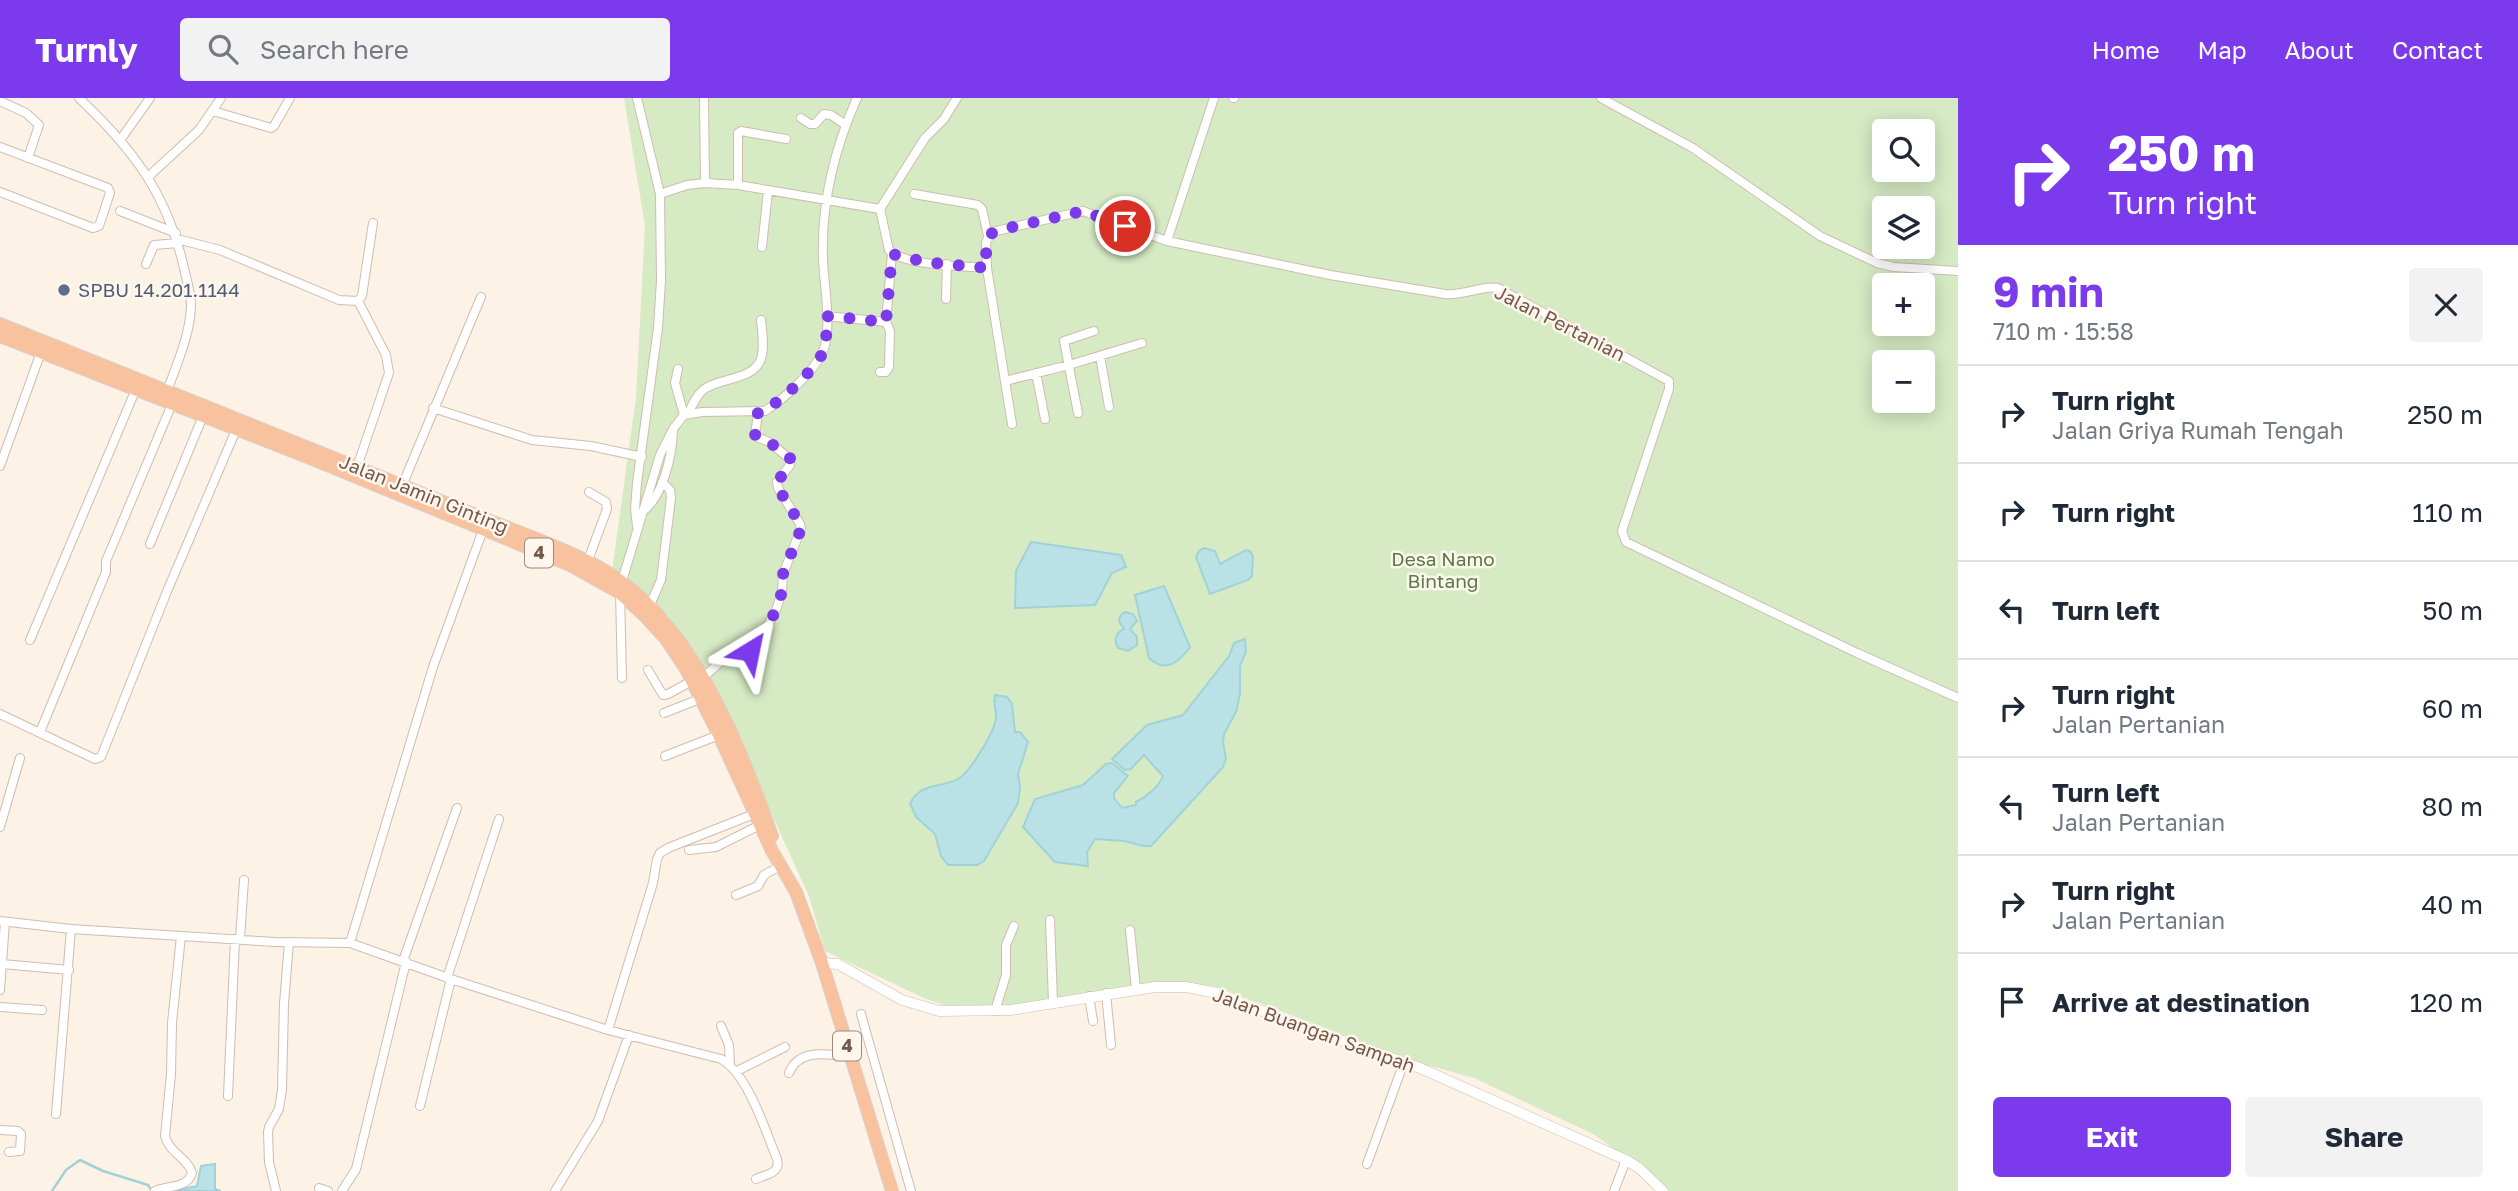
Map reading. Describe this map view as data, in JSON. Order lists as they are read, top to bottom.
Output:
{
  "streets": {
    "highway": ["Jalan Jamin Ginting", "4"],
    "street": ["Jalan Pertanian", "Jalan Buangan Sampah"]
  },
  "crossings": [
    ["Jalan Jamin Ginting", "Jalan Buangan Sampah"]
  ],
  "parks": ["Desa Namo Bintang"],
  "places": ["SPBU 14.201.1144"],
  "page": {
    "header": "Turnly",
    "search": "Search here",
    "nav": [
      "Home",
      "Map",
      "About",
      "Contact"
    ],
    "turn": ["250 m", "Turn right"],
    "map_buttons": ["+", "−"],
    "heading": ["9 min", "710 m · 15:58"],
    "list": [
      {
        "name": "Turn right",
        "note": "Jalan Griya Rumah Tengah",
        "value": "250 m"
      },
      {
        "name": "Turn right",
        "value": "110 m"
      },
      {
        "name": "Turn left",
        "value": "50 m"
      },
      {
        "name": "Turn right",
        "note": "Jalan Pertanian",
        "value": "60 m"
      },
      {
        "name": "Turn left",
        "note": "Jalan Pertanian",
        "value": "80 m"
      },
      {
        "name": "Turn right",
        "note": "Jalan Pertanian",
        "value": "40 m"
      },
      {
        "name": "Arrive at destination",
        "value": "120 m"
      }
    ],
    "buttons": ["Exit", "Share"]
  }
}
